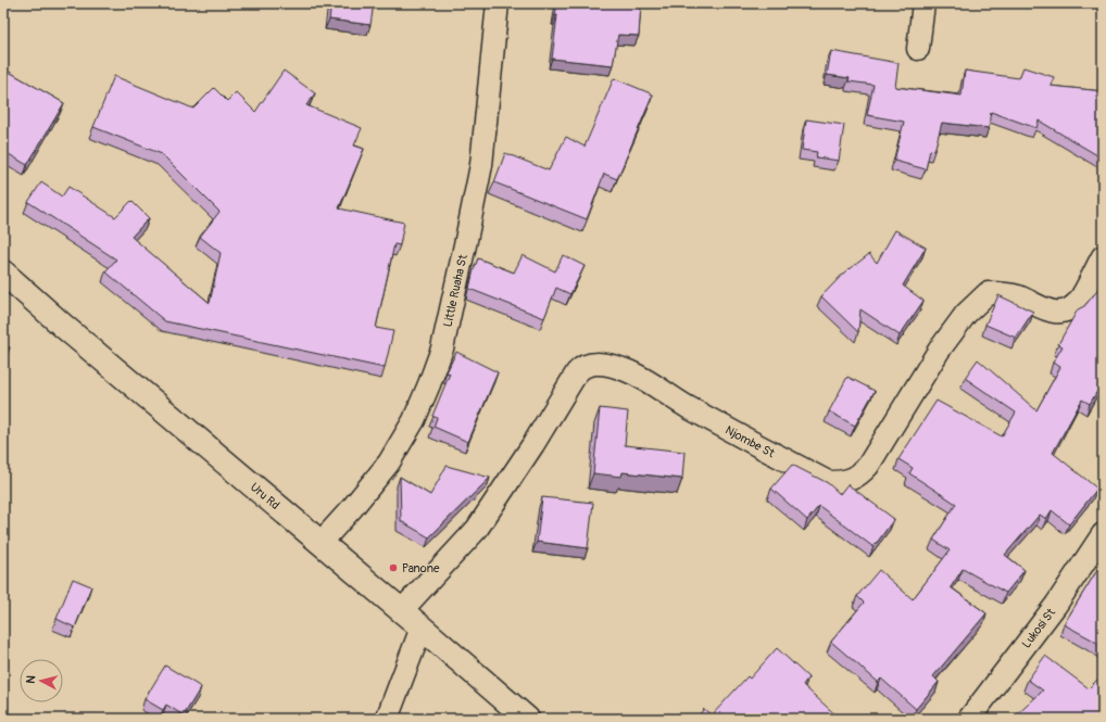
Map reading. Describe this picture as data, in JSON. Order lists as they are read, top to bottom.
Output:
{
  "streets": {
    "street": [
      "Little Ruaha St",
      "Njombe St",
      "Uru Rd",
      "Lukosi St"
    ]
  },
  "crossings": [
    ["Little Ruaha St", "Uru Rd"],
    ["Njombe St", "Uru Rd"]
  ],
  "places": ["Panone"],
  "north": "left"
}
